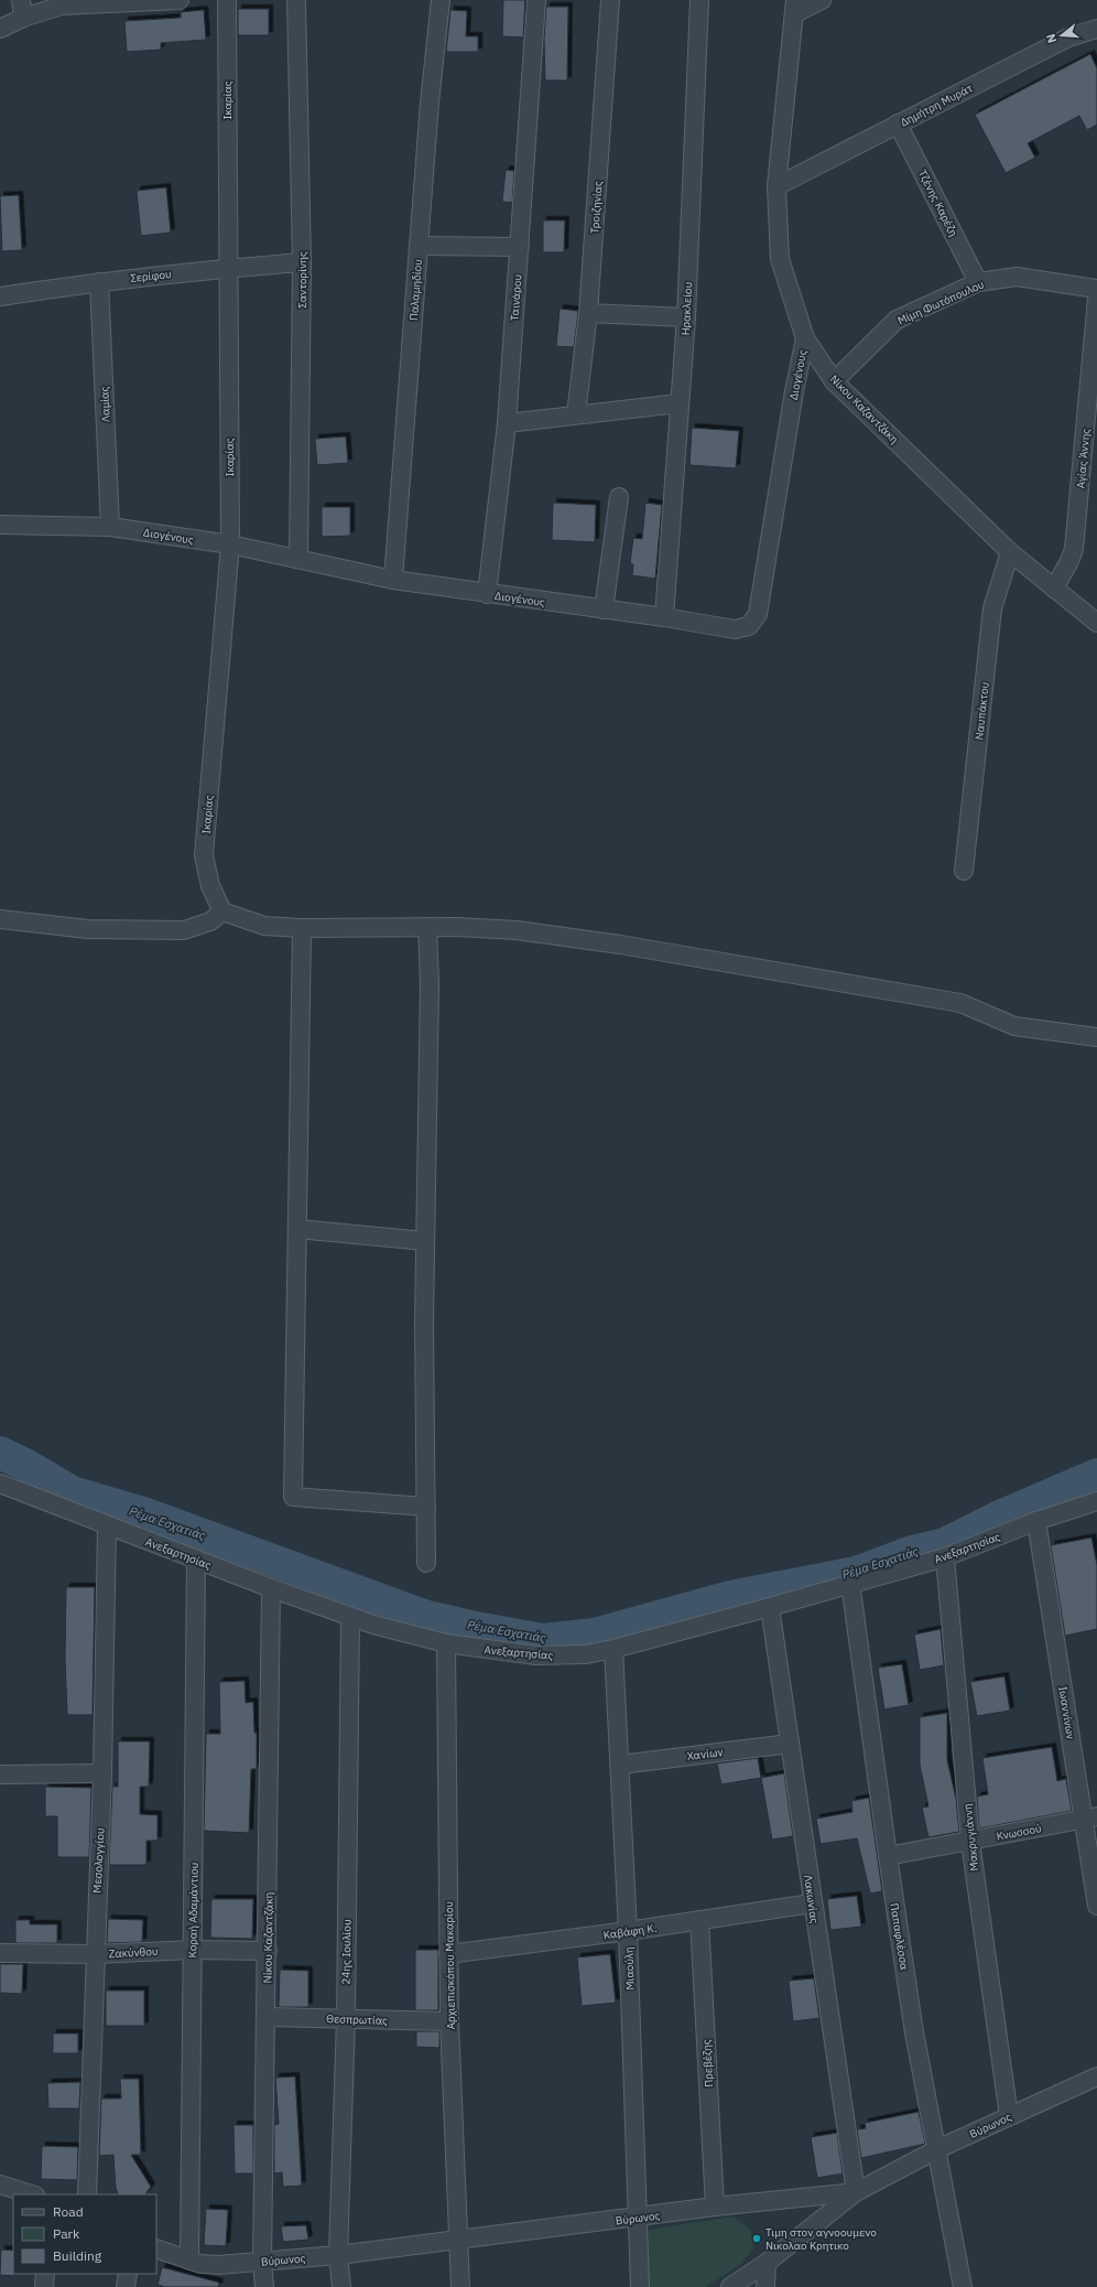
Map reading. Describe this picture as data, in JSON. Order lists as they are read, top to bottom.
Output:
{
  "streets": {
    "street": [
      "Ικαρίας",
      "Δημήτρη Μυράτ",
      "Τζένης Καρέζη",
      "Τροιζηνίας",
      "Σερίφου",
      "Σαντορίνης",
      "Παλαμηδίου",
      "Ταινάρου",
      "Μίμη Φωτόπουλου",
      "Ηρακλείου",
      "Διογένους",
      "Λαμίας",
      "Νίκου Καζαντζάκη",
      "Αγίας Άννης",
      "Ναυπάκτου",
      "Ανεξαρτησίας",
      "Ιωαννίνων",
      "Χανίων",
      "Κνωσσού",
      "Μακρυγιάννη",
      "Μεσολογγίου",
      "Λακωνίας",
      "Κοραή Αδαμάντιου",
      "Καβάφη Κ.",
      "Παπαφλέσσα",
      "Ζακύνθου",
      "24ης Ιουλίου",
      "Αρχιεπισκόπου Μακαρίου",
      "Μιαούλη",
      "Θεσπρωτίας",
      "Πρεβέζης",
      "Βύρωνος"
    ]
  },
  "crossings": [
    ["Ικαρίας", "Σερίφου"],
    ["Ικαρίας", "Διογένους"],
    ["Δημήτρη Μυράτ", "Τζένης Καρέζη"],
    ["Δημήτρη Μυράτ", "Νίκου Καζαντζάκη"],
    ["Τζένης Καρέζη", "Μίμη Φωτόπουλου"],
    ["Σερίφου", "Σαντορίνης"],
    ["Σερίφου", "Λαμίας"],
    ["Σαντορίνης", "Διογένους"],
    ["Παλαμηδίου", "Διογένους"],
    ["Ταινάρου", "Διογένους"],
    ["Μίμη Φωτόπουλου", "Νίκου Καζαντζάκη"],
    ["Ηρακλείου", "Διογένους"],
    ["Διογένους", "Λαμίας"],
    ["Διογένους", "Νίκου Καζαντζάκη"],
    ["Νίκου Καζαντζάκη", "Αγίας Άννης"],
    ["Νίκου Καζαντζάκη", "Ναυπάκτου"],
    ["Νίκου Καζαντζάκη", "Ανεξαρτησίας"],
    ["Νίκου Καζαντζάκη", "Ζακύνθου"],
    ["Νίκου Καζαντζάκη", "Θεσπρωτίας"],
    ["Νίκου Καζαντζάκη", "Βύρωνος"],
    ["Ανεξαρτησίας", "Ιωαννίνων"],
    ["Ανεξαρτησίας", "Μακρυγιάννη"],
    ["Ανεξαρτησίας", "Μεσολογγίου"],
    ["Ανεξαρτησίας", "Λακωνίας"],
    ["Ανεξαρτησίας", "Κοραή Αδαμάντιου"],
    ["Ανεξαρτησίας", "Παπαφλέσσα"],
    ["Ανεξαρτησίας", "24ης Ιουλίου"],
    ["Ανεξαρτησίας", "Αρχιεπισκόπου Μακαρίου"],
    ["Ανεξαρτησίας", "Μιαούλη"],
    ["Ιωαννίνων", "Κνωσσού"],
    ["Χανίων", "Λακωνίας"],
    ["Χανίων", "Μιαούλη"],
    ["Κνωσσού", "Μακρυγιάννη"],
    ["Κνωσσού", "Παπαφλέσσα"],
    ["Μακρυγιάννη", "Βύρωνος"],
    ["Μεσολογγίου", "Ζακύνθου"],
    ["Λακωνίας", "Καβάφη Κ."],
    ["Λακωνίας", "Βύρωνος"],
    ["Κοραή Αδαμάντιου", "Ζακύνθου"],
    ["Κοραή Αδαμάντιου", "Βύρωνος"],
    ["Καβάφη Κ.", "Αρχιεπισκόπου Μακαρίου"],
    ["Καβάφη Κ.", "Μιαούλη"],
    ["Καβάφη Κ.", "Πρεβέζης"],
    ["Παπαφλέσσα", "Βύρωνος"],
    ["24ης Ιουλίου", "Θεσπρωτίας"],
    ["24ης Ιουλίου", "Βύρωνος"],
    ["Αρχιεπισκόπου Μακαρίου", "Θεσπρωτίας"],
    ["Αρχιεπισκόπου Μακαρίου", "Βύρωνος"],
    ["Μιαούλη", "Βύρωνος"],
    ["Πρεβέζης", "Βύρωνος"]
  ],
  "water": ["Ρέμα Εσχατιάς"],
  "places": ["Τιμη στον αγνοουμενο Νικολαο Κρητικο"],
  "legend": ["Road", "Park", "Building"],
  "north": "left"
}
